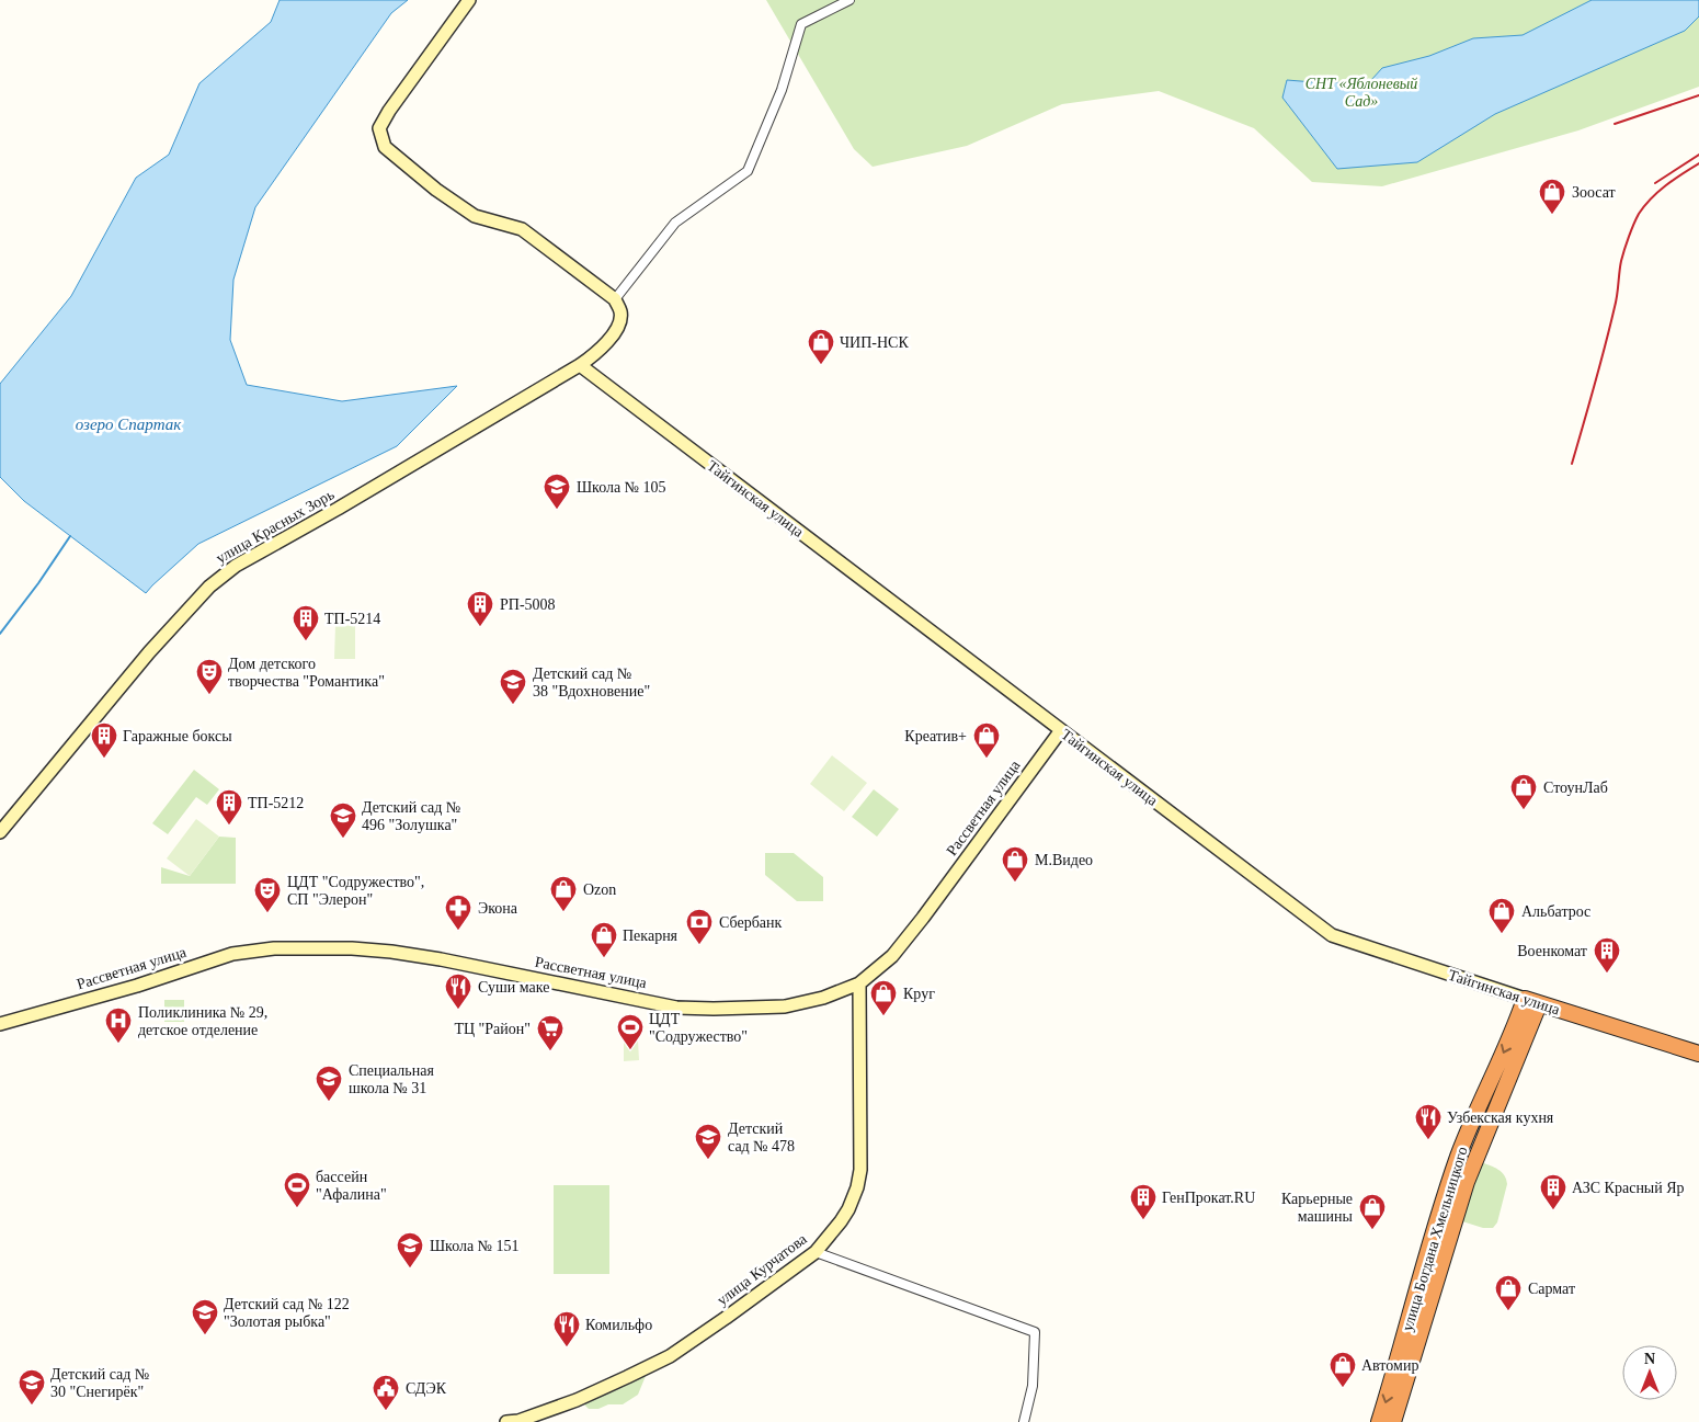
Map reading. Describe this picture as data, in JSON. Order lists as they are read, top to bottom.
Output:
{
  "streets": {
    "highway": ["Тайгинская улица", "улица Богдана Хмельницкого"],
    "main road": ["улица Красных Зорь", "Рассветная улица", "улица Курчатова"]
  },
  "crossings": [
    ["Тайгинская улица", "улица Красных Зорь"],
    ["Тайгинская улица", "Рассветная улица"],
    ["Тайгинская улица", "улица Богдана Хмельницкого"],
    ["Рассветная улица", "улица Курчатова"]
  ],
  "water": ["озеро Спартак"],
  "parks": ["СНТ «Яблоневый Сад»"],
  "places": {
    "shop": [
      "Зоосат",
      "ЧИП-НСК",
      "Креатив+",
      "СтоунЛаб",
      "М.Видео",
      "Ozon",
      "Альбатрос",
      "Пекарня",
      "Круг",
      "Карьерные машины",
      "Сармат",
      "Автомир"
    ],
    "school or university": [
      "Школа № 105",
      "Детский сад № 38 \"Вдохновение\"",
      "Детский сад № 496 \"Золушка\"",
      "Специальная школа № 31",
      "Детский сад № 478",
      "Школа № 151",
      "Детский сад № 122 \"Золотая рыбка\"",
      "Детский сад № 30 \"Снегирёк\""
    ],
    "building": [
      "РП-5008",
      "ТП-5214",
      "Гаражные боксы",
      "ТП-5212",
      "Военкомат",
      "АЗС Красный Яр",
      "ГенПрокат.RU"
    ],
    "theatre": ["Дом детского творчества \"Романтика\"", "ЦДТ \"Содружество\", СП \"Элерон\""],
    "pharmacy": ["Экона"],
    "bank": ["Сбербанк"],
    "restaurant": ["Суши маке", "Узбекская кухня", "Комильфо"],
    "hospital": ["Поликлиника № 29, детское отделение"],
    "sports": ["ЦДТ \"Содружество\"", "бассейн \"Афалина\""],
    "supermarket": ["ТЦ \"Район\""],
    "public building": ["СДЭК"]
  },
  "north": "top"
}
